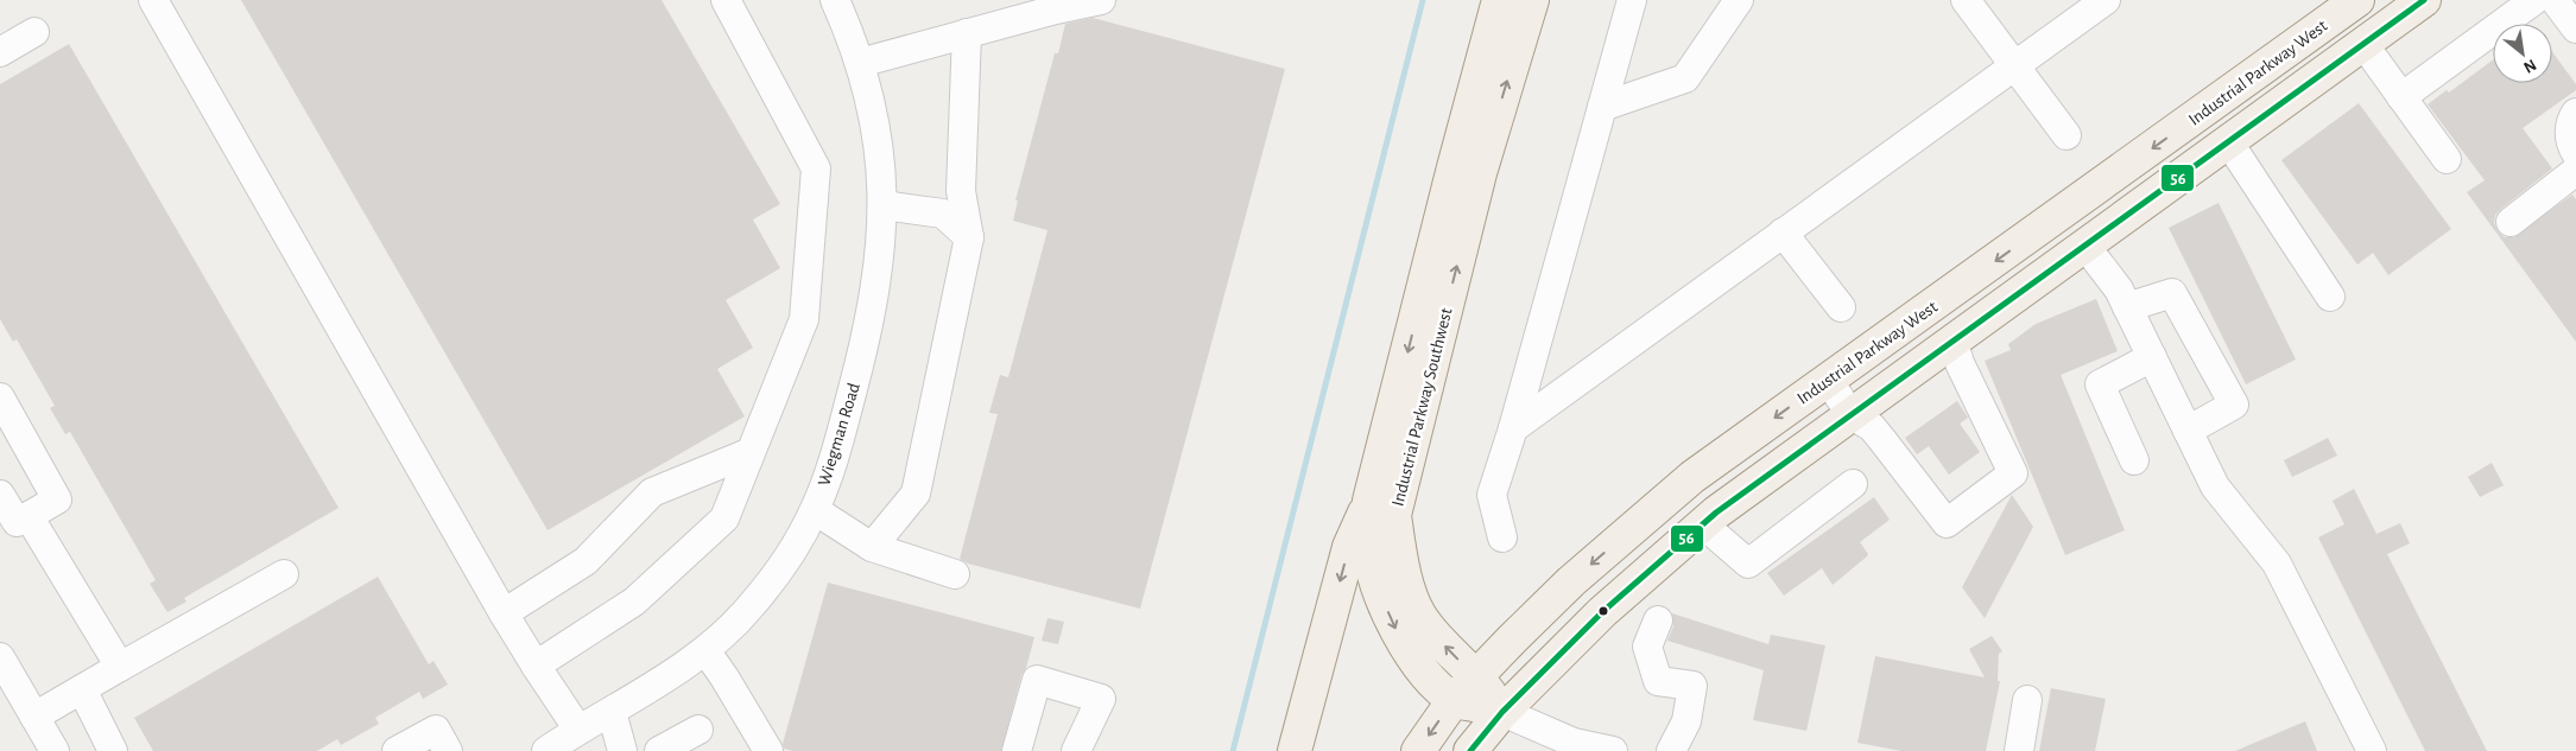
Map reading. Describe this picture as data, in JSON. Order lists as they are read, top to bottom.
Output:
{
  "streets": {
    "main road": ["Industrial Parkway West", "Industrial Parkway Southwest"],
    "street": ["Wiegman Road"]
  },
  "crossings": [
    ["Industrial Parkway West", "Industrial Parkway Southwest"]
  ],
  "lines": ["transit line 56"],
  "north": "bottom right"
}
